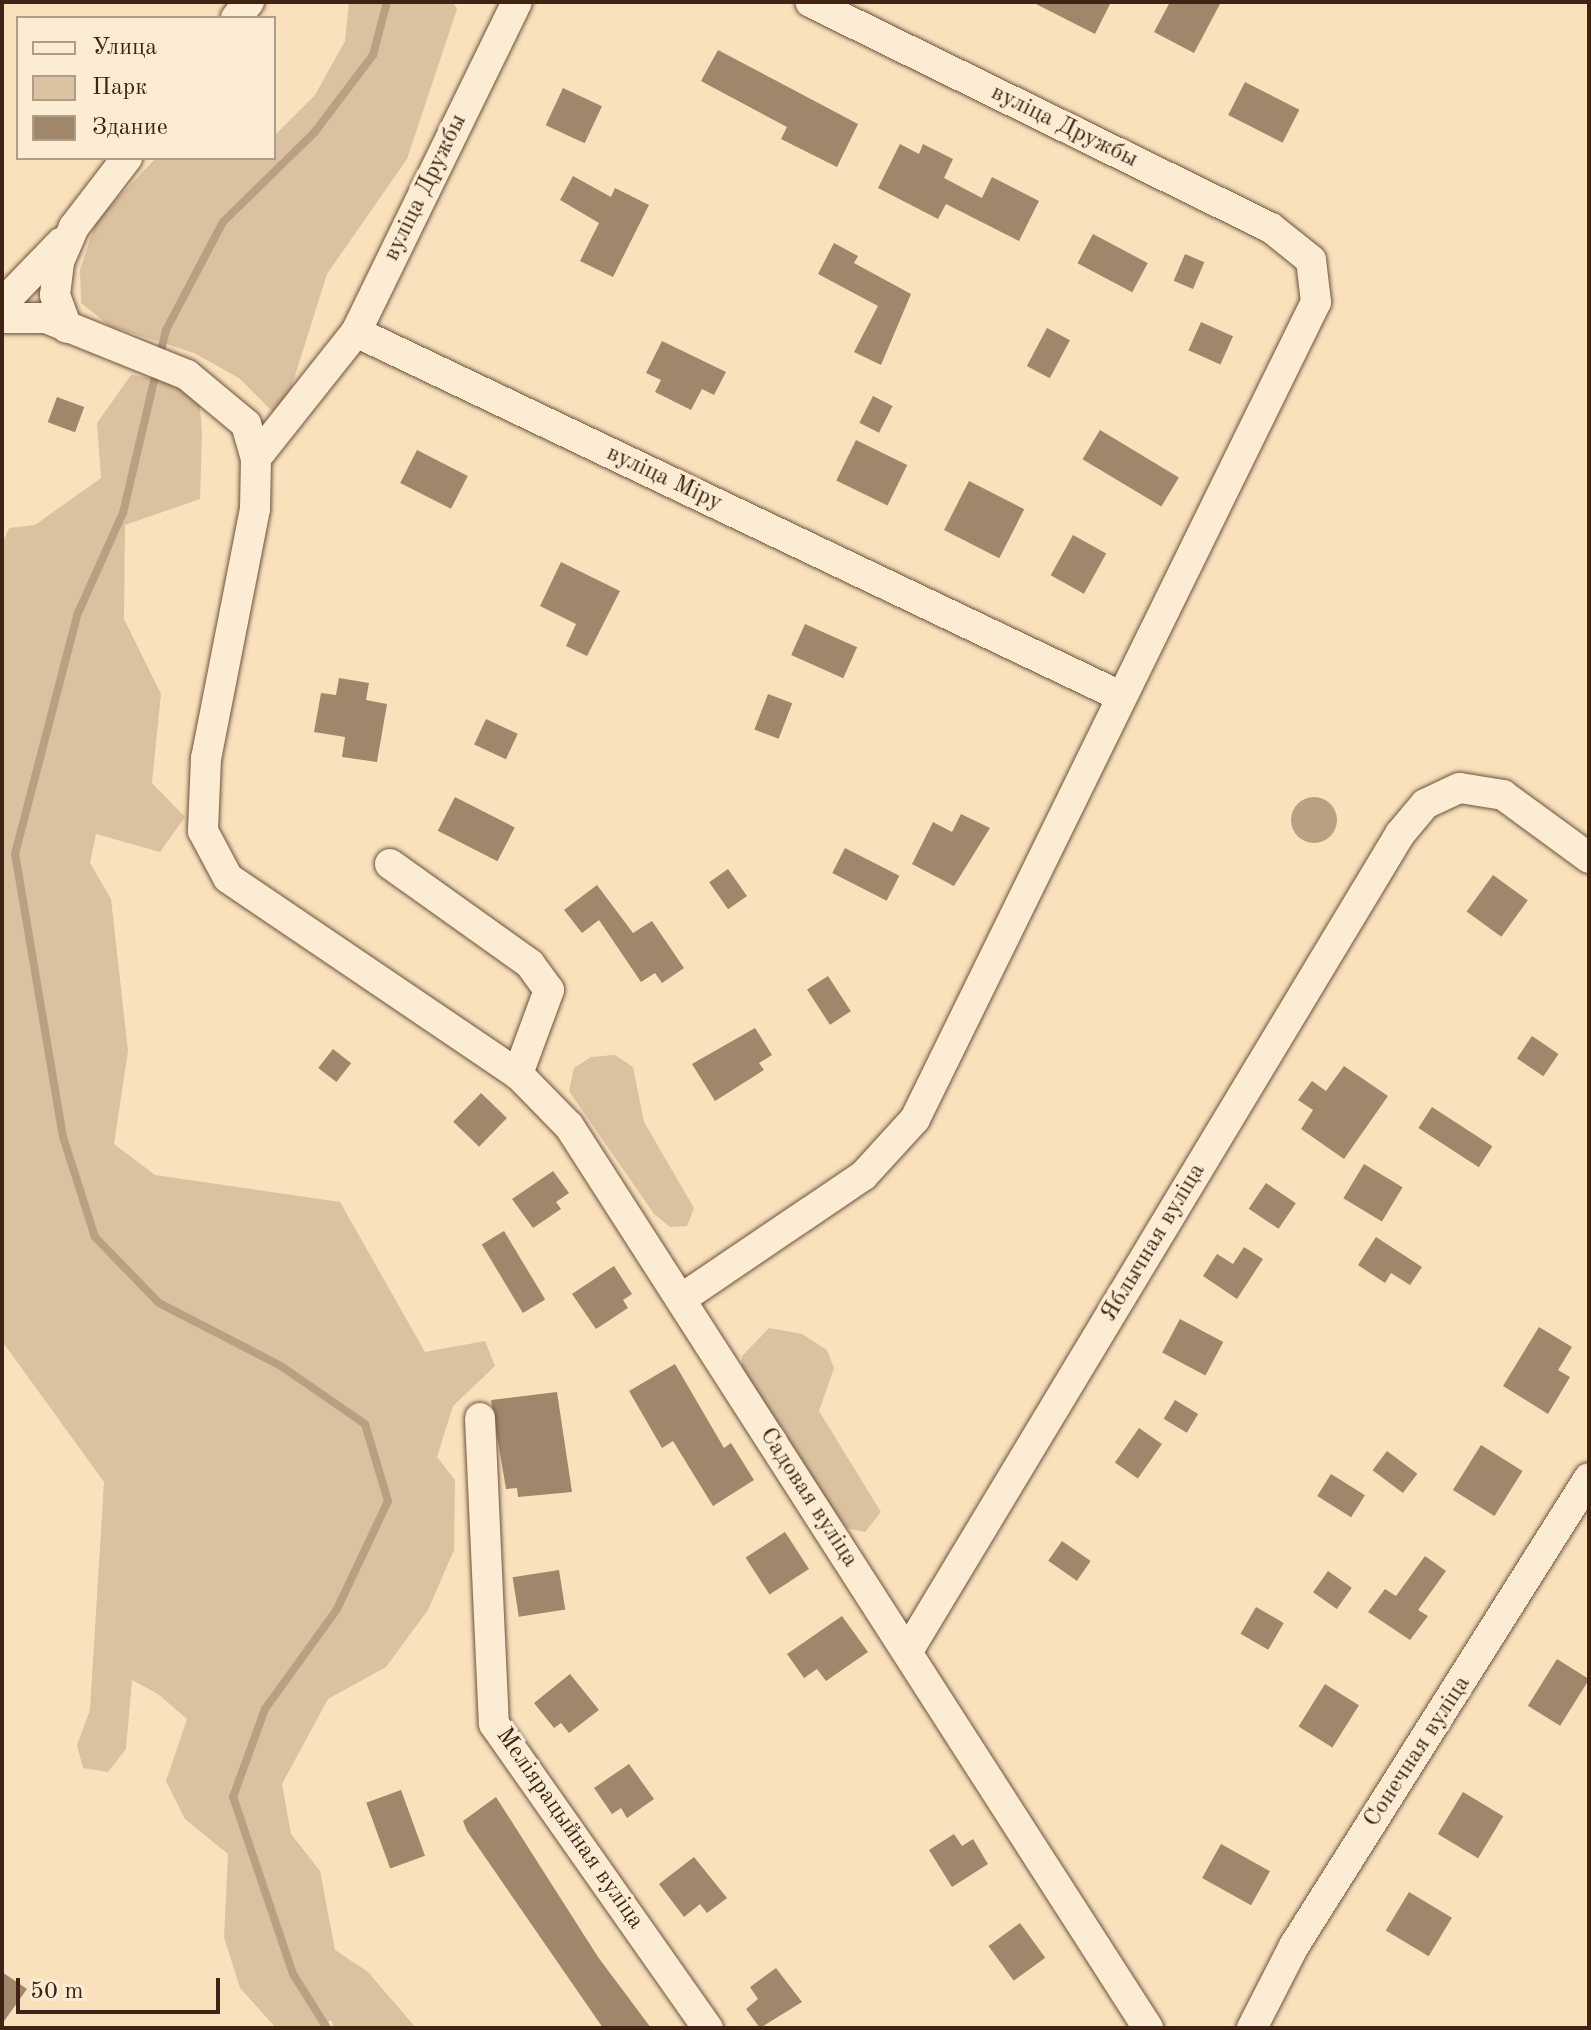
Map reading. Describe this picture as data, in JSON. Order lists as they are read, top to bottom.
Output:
{
  "streets": {
    "street": [
      "вуліца Дружбы",
      "вуліца Міру",
      "Яблычная вуліца",
      "Садовая вуліца",
      "Сонечная вуліца",
      "Меліярацыйная вуліца"
    ]
  },
  "crossings": [
    ["вуліца Дружбы", "вуліца Міру"],
    ["Яблычная вуліца", "Садовая вуліца"]
  ],
  "legend": ["Улица", "Парк", "Здание"],
  "scale_bar": "50 m"
}
